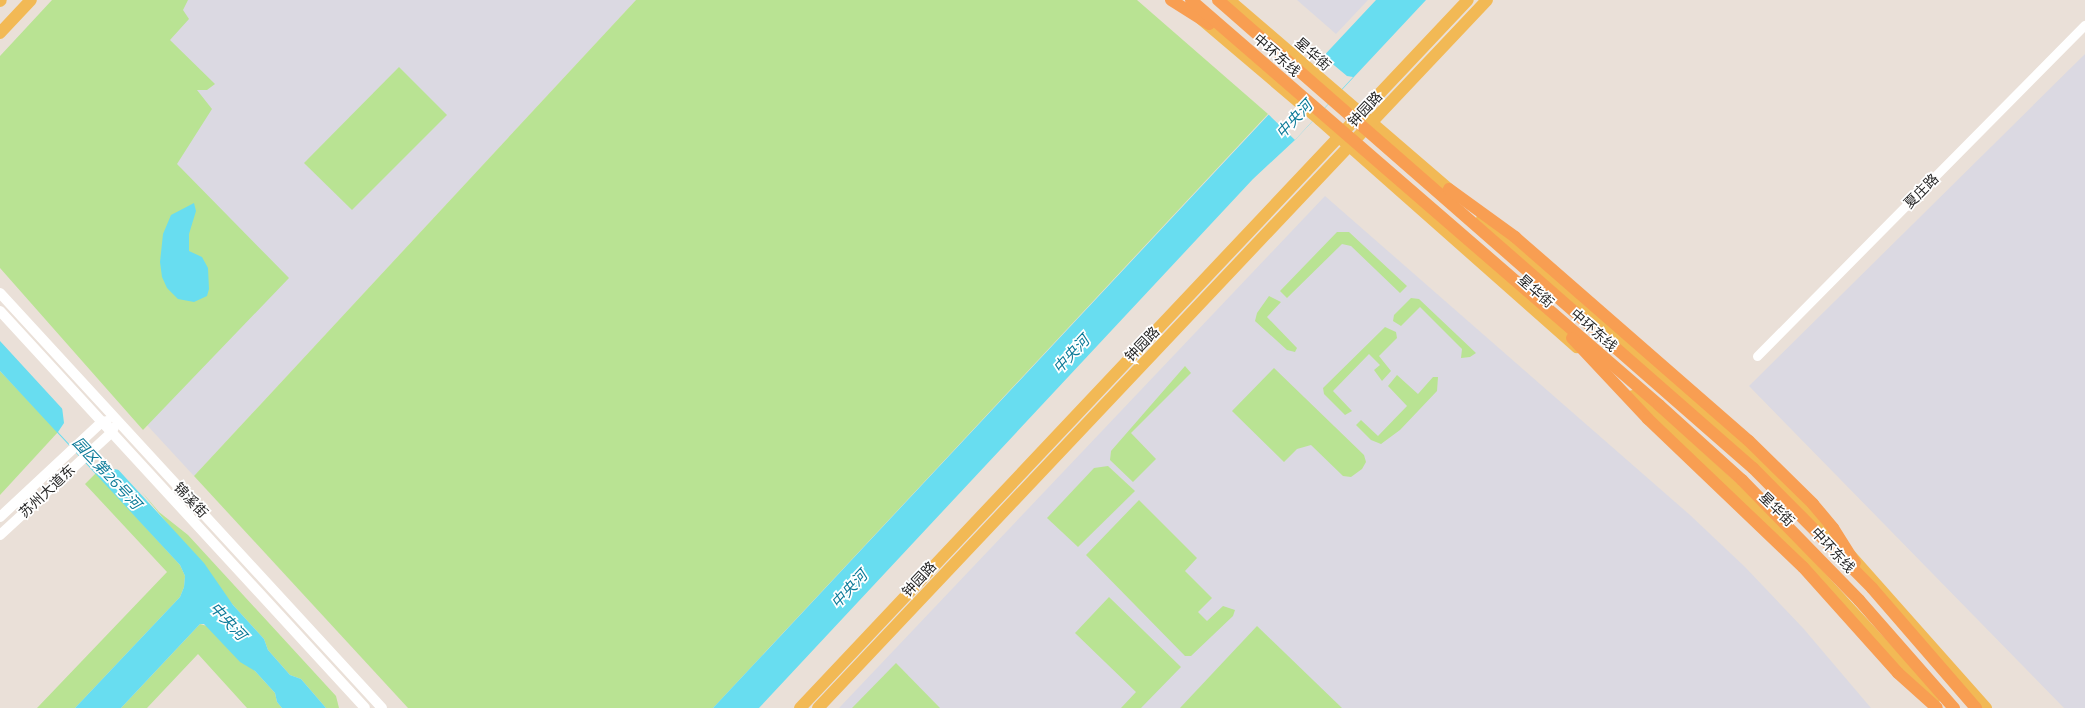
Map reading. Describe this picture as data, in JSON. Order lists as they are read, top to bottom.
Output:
{
  "streets": {
    "highway": ["中环东线"],
    "main road": [
      "星华街",
      "钟园路",
      "苏州大道东",
      "锦溪街"
    ],
    "street": ["夏庄路"]
  },
  "crossings": [
    ["星华街", "钟园路"],
    ["苏州大道东", "锦溪街"]
  ],
  "water": ["中央河", "园区第26号河"]
}
